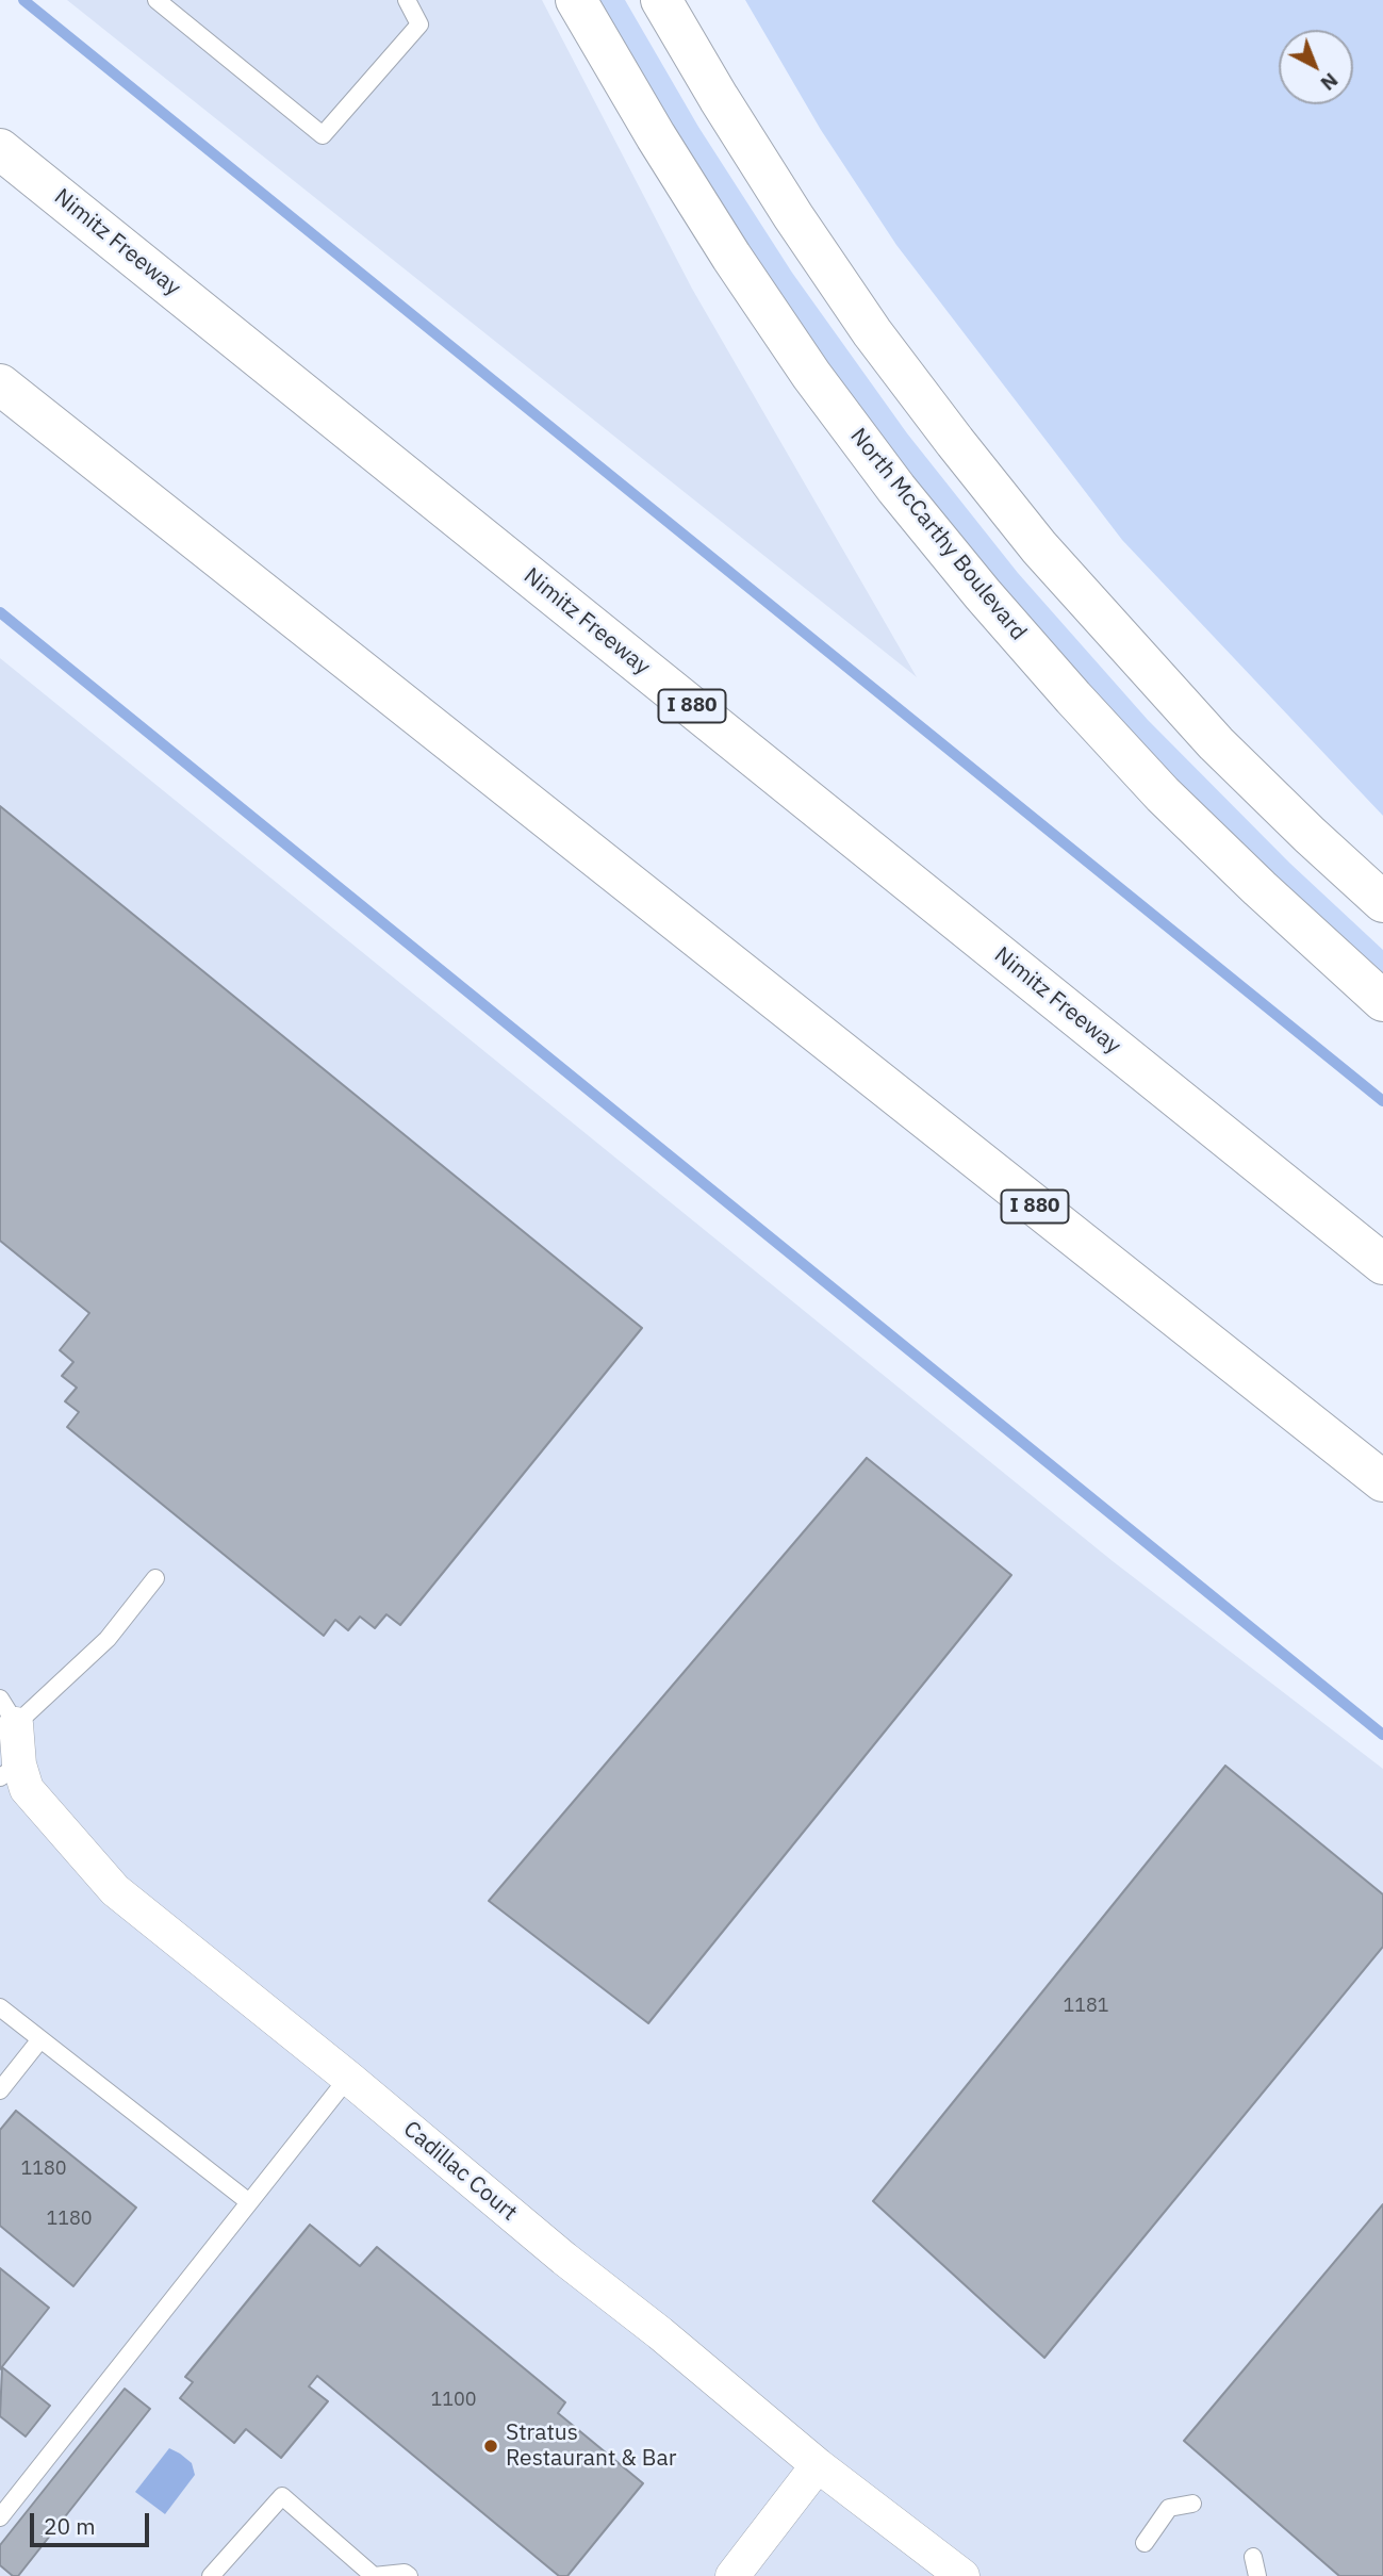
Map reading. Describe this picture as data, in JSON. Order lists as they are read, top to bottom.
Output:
{
  "streets": {
    "main road": ["Nimitz Freeway", "North McCarthy Boulevard", "I 880"],
    "street": ["Cadillac Court"]
  },
  "places": ["Stratus Restaurant & Bar"],
  "house_numbers": [
    "1181",
    "1180",
    "1180",
    "1100"
  ],
  "scale_bar": "20 m",
  "north": "bottom right"
}
